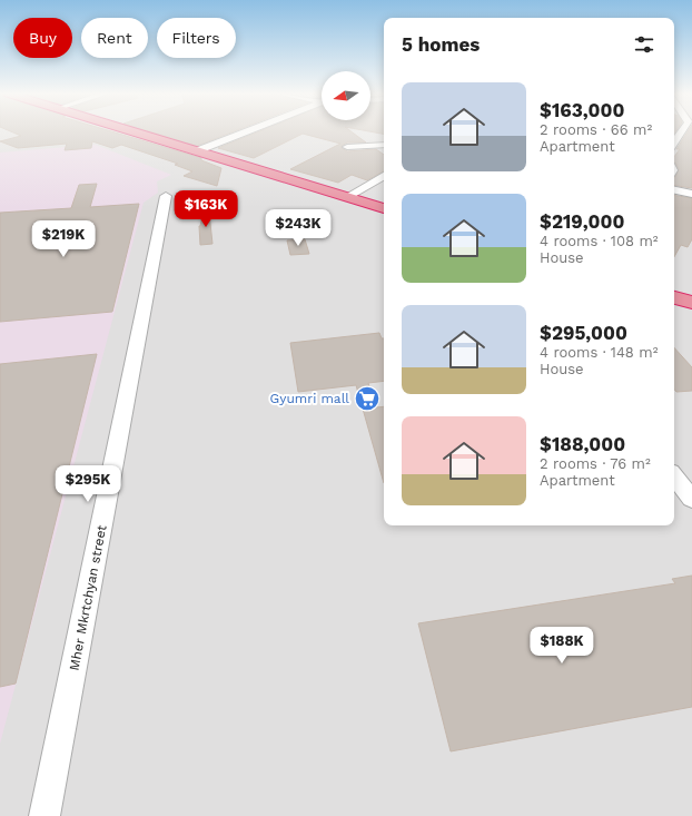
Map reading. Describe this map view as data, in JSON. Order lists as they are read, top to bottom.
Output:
{
  "streets": {
    "street": ["Mher Mkrtchyan street"]
  },
  "places": {
    "supermarket": ["Gyumri mall"]
  },
  "north": "left",
  "page": {
    "chip": ["Buy", "Rent", "Filters"],
    "heading": "5 homes",
    "list": [
      {
        "name": "$163,000",
        "note": "2 rooms · 66 m² · Apartment"
      },
      {
        "name": "$219,000",
        "note": "4 rooms · 108 m² · House"
      },
      {
        "name": "$295,000",
        "note": "4 rooms · 148 m² · House"
      },
      {
        "name": "$188,000",
        "note": "2 rooms · 76 m² · Apartment"
      }
    ],
    "price": [
      "$163K",
      "$243K",
      "$219K",
      "$295K",
      "$188K"
    ]
  }
}
